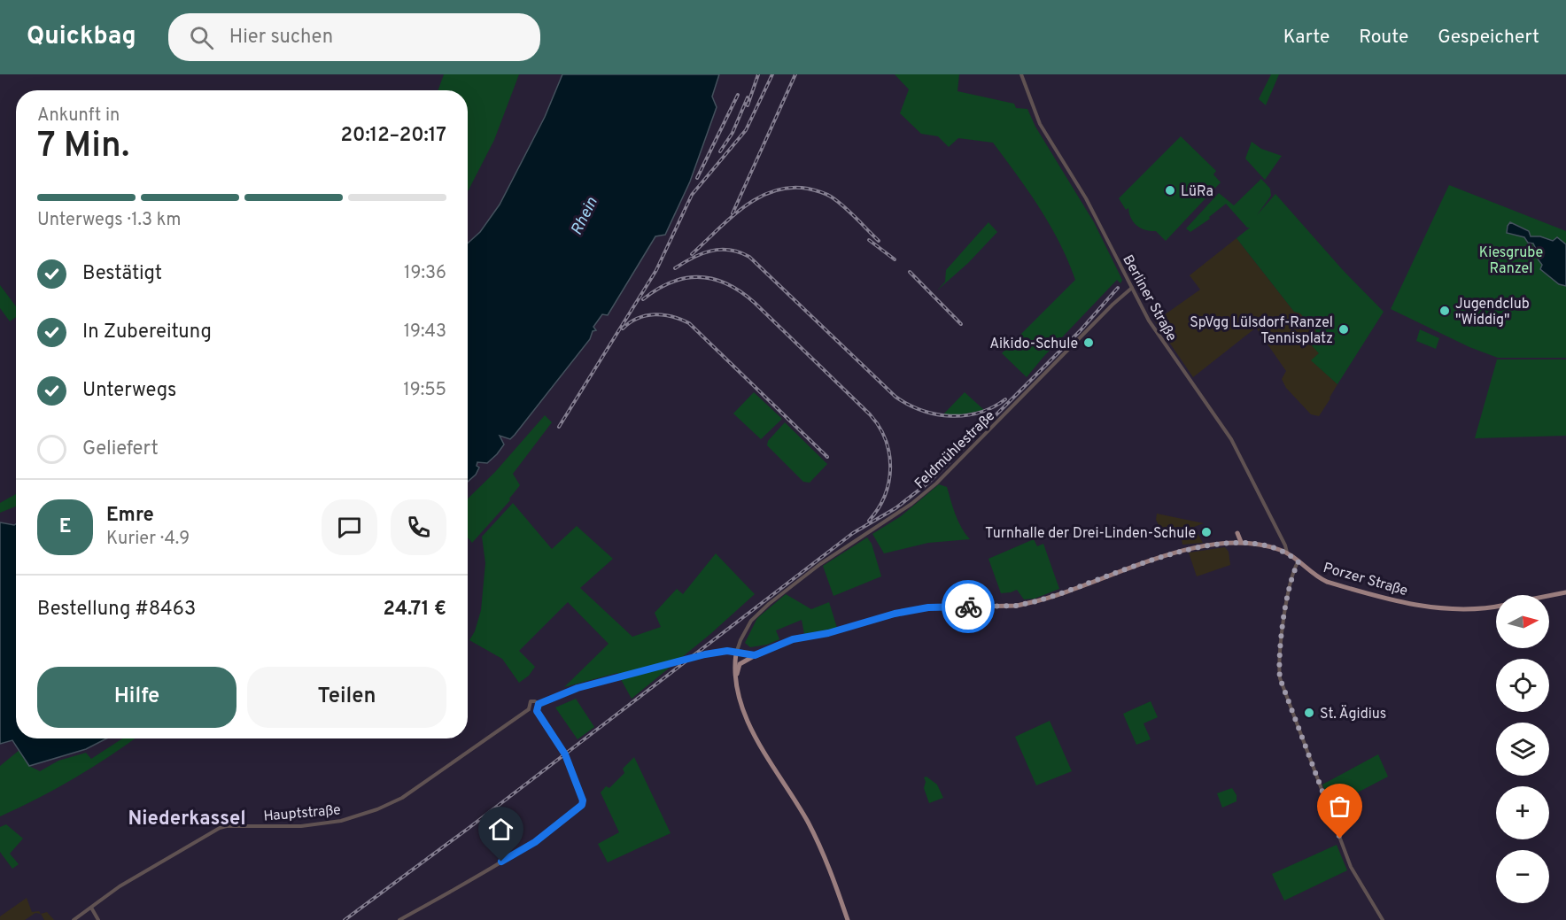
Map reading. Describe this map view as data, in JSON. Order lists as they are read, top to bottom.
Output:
{
  "streets": {
    "main road": ["Porzer Straße"],
    "street": ["Berliner Straße", "Feldmühlestraße", "Hauptstraße"]
  },
  "crossings": [
    ["Berliner Straße", "Feldmühlestraße"],
    ["Berliner Straße", "Porzer Straße"],
    ["Feldmühlestraße", "Porzer Straße"]
  ],
  "districts": ["Niederkassel"],
  "water": ["Rhein"],
  "parks": ["Kiesgrube Ranzel"],
  "places": [
    "LüRa",
    "Jugendclub \"Widdig\"",
    "SpVgg Lülsdorf-Ranzel Tennisplatz",
    "Aikido-Schule",
    "Turnhalle der Drei-Linden-Schule",
    "St. Ägidius"
  ],
  "north": "right",
  "page": {
    "header": "Quickbag",
    "search": "Hier suchen",
    "nav": ["Karte", "Route", "Gespeichert"],
    "heading": ["7 Min.", "Ankunft in", "20:12–20:17"],
    "panel": [
      "Emre",
      "Kurier · 4.9",
      "Bestellung #8463",
      "24.71 €"
    ],
    "bar": "Unterwegs · 1.3 km",
    "list": [
      ["Bestätigt", "19:36"],
      ["In Zubereitung", "19:43"],
      ["Unterwegs", "19:55"],
      "Geliefert"
    ],
    "round": "E",
    "map_buttons": ["+", "−"],
    "buttons": ["Hilfe", "Teilen"]
  }
}
